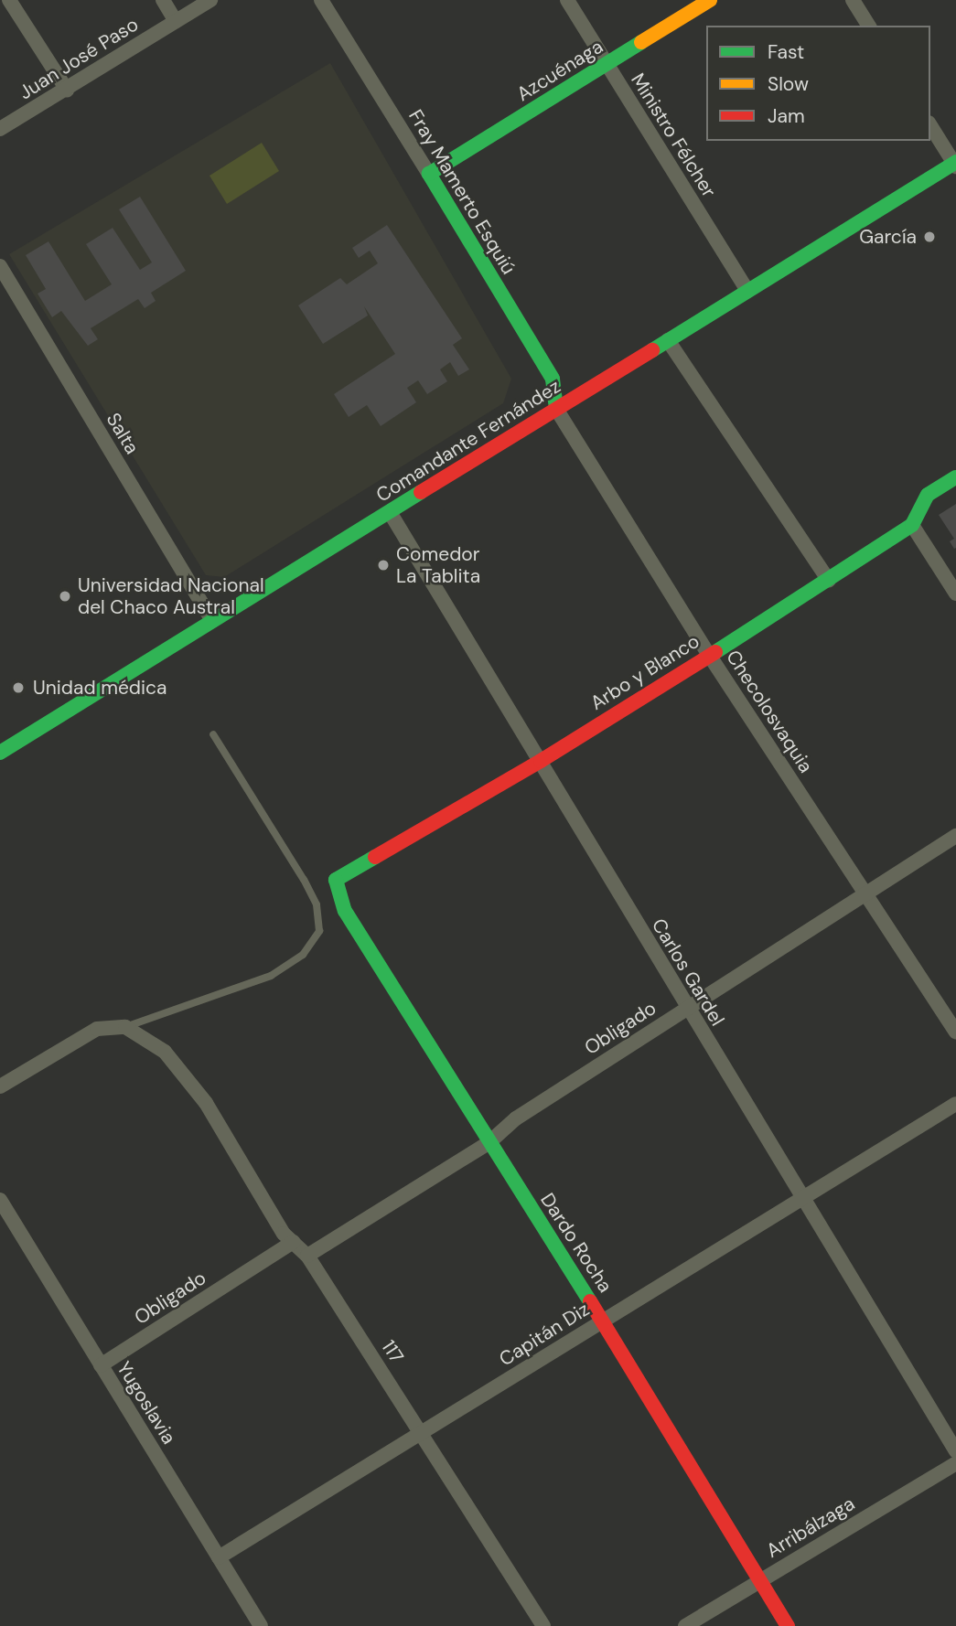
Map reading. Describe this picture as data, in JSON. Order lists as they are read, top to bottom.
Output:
{
  "streets": {
    "street": [
      "Juan José Paso",
      "Azcuénaga",
      "Ministro Félcher",
      "Fray Mamerto Esquiú",
      "Salta",
      "Comandante Fernández",
      "Arbo y Blanco",
      "Checolosvaquia",
      "Carlos Gardel",
      "Obligado",
      "Dardo Rocha",
      "Capitán Diz",
      "117",
      "Yugoslavia",
      "Arribálzaga"
    ]
  },
  "crossings": [
    ["Azcuénaga", "Ministro Félcher"],
    ["Azcuénaga", "Fray Mamerto Esquiú"],
    ["Ministro Félcher", "Comandante Fernández"],
    ["Fray Mamerto Esquiú", "Comandante Fernández"],
    ["Fray Mamerto Esquiú", "Checolosvaquia"],
    ["Salta", "Comandante Fernández"],
    ["Comandante Fernández", "Checolosvaquia"],
    ["Comandante Fernández", "Carlos Gardel"],
    ["Arbo y Blanco", "Checolosvaquia"],
    ["Arbo y Blanco", "Carlos Gardel"],
    ["Arbo y Blanco", "Dardo Rocha"],
    ["Checolosvaquia", "Obligado"],
    ["Carlos Gardel", "Obligado"],
    ["Carlos Gardel", "Capitán Diz"],
    ["Obligado", "Dardo Rocha"],
    ["Obligado", "117"],
    ["Obligado", "Yugoslavia"],
    ["Dardo Rocha", "Capitán Diz"],
    ["Dardo Rocha", "Arribálzaga"],
    ["Capitán Diz", "117"],
    ["Capitán Diz", "Yugoslavia"]
  ],
  "places": [
    "García",
    "Comedor La Tablita",
    "Universidad Nacional del Chaco Austral",
    "Unidad médica"
  ],
  "legend": ["Fast", "Slow", "Jam"]
}
